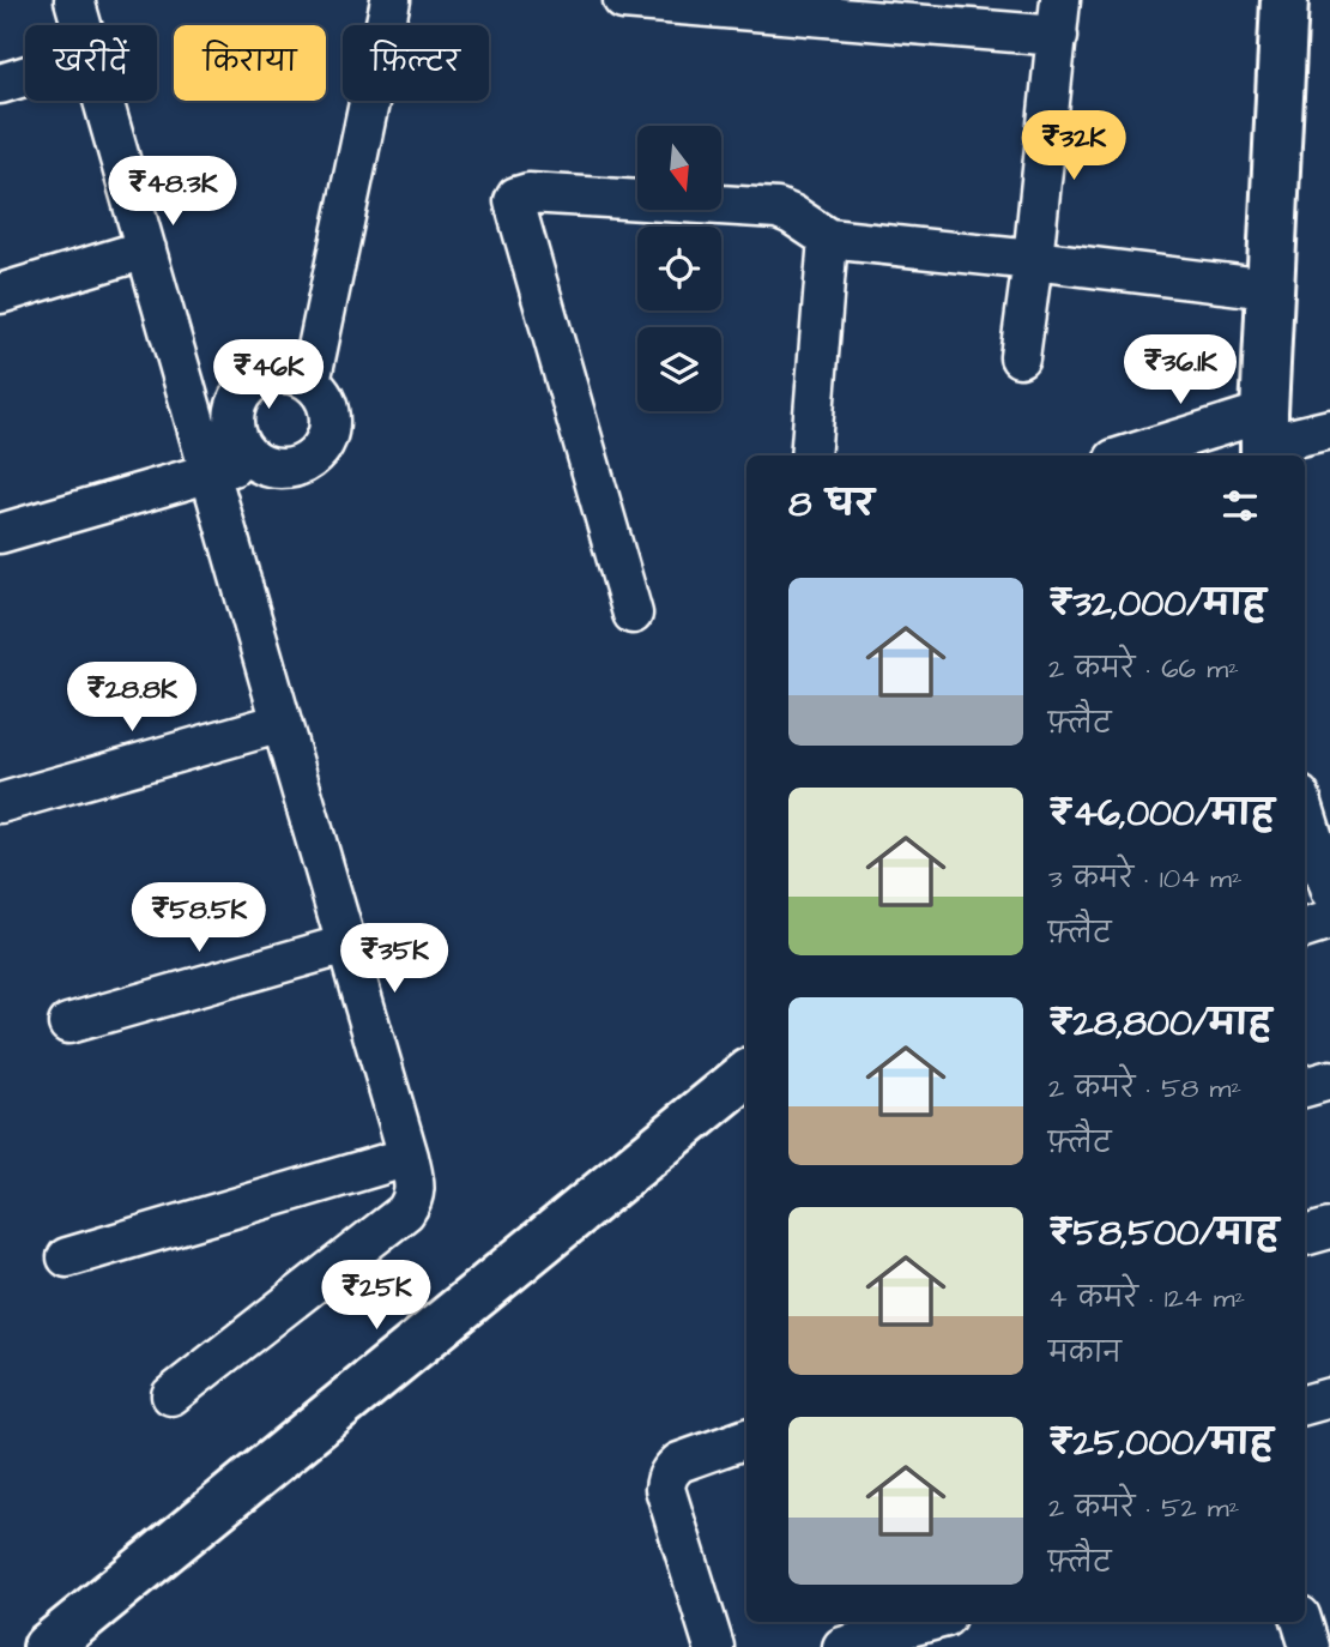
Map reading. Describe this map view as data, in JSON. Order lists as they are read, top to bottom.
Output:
{
  "north": "bottom",
  "page": {
    "chip": ["खरीदें", "किराया", "फ़िल्टर"],
    "price": [
      "₹32K",
      "₹48.3K",
      "₹36.1K",
      "₹46K",
      "₹28.8K",
      "₹58.5K",
      "₹35K",
      "₹25K"
    ],
    "heading": "8 घर",
    "list": [
      {
        "name": "₹32,000/माह",
        "note": "2 कमरे · 66 m² · फ़्लैट"
      },
      {
        "name": "₹46,000/माह",
        "note": "3 कमरे · 104 m² · फ़्लैट"
      },
      {
        "name": "₹28,800/माह",
        "note": "2 कमरे · 58 m² · फ़्लैट"
      },
      {
        "name": "₹58,500/माह",
        "note": "4 कमरे · 124 m² · मकान"
      },
      {
        "name": "₹25,000/माह",
        "note": "2 कमरे · 52 m² · फ़्लैट"
      }
    ]
  }
}
